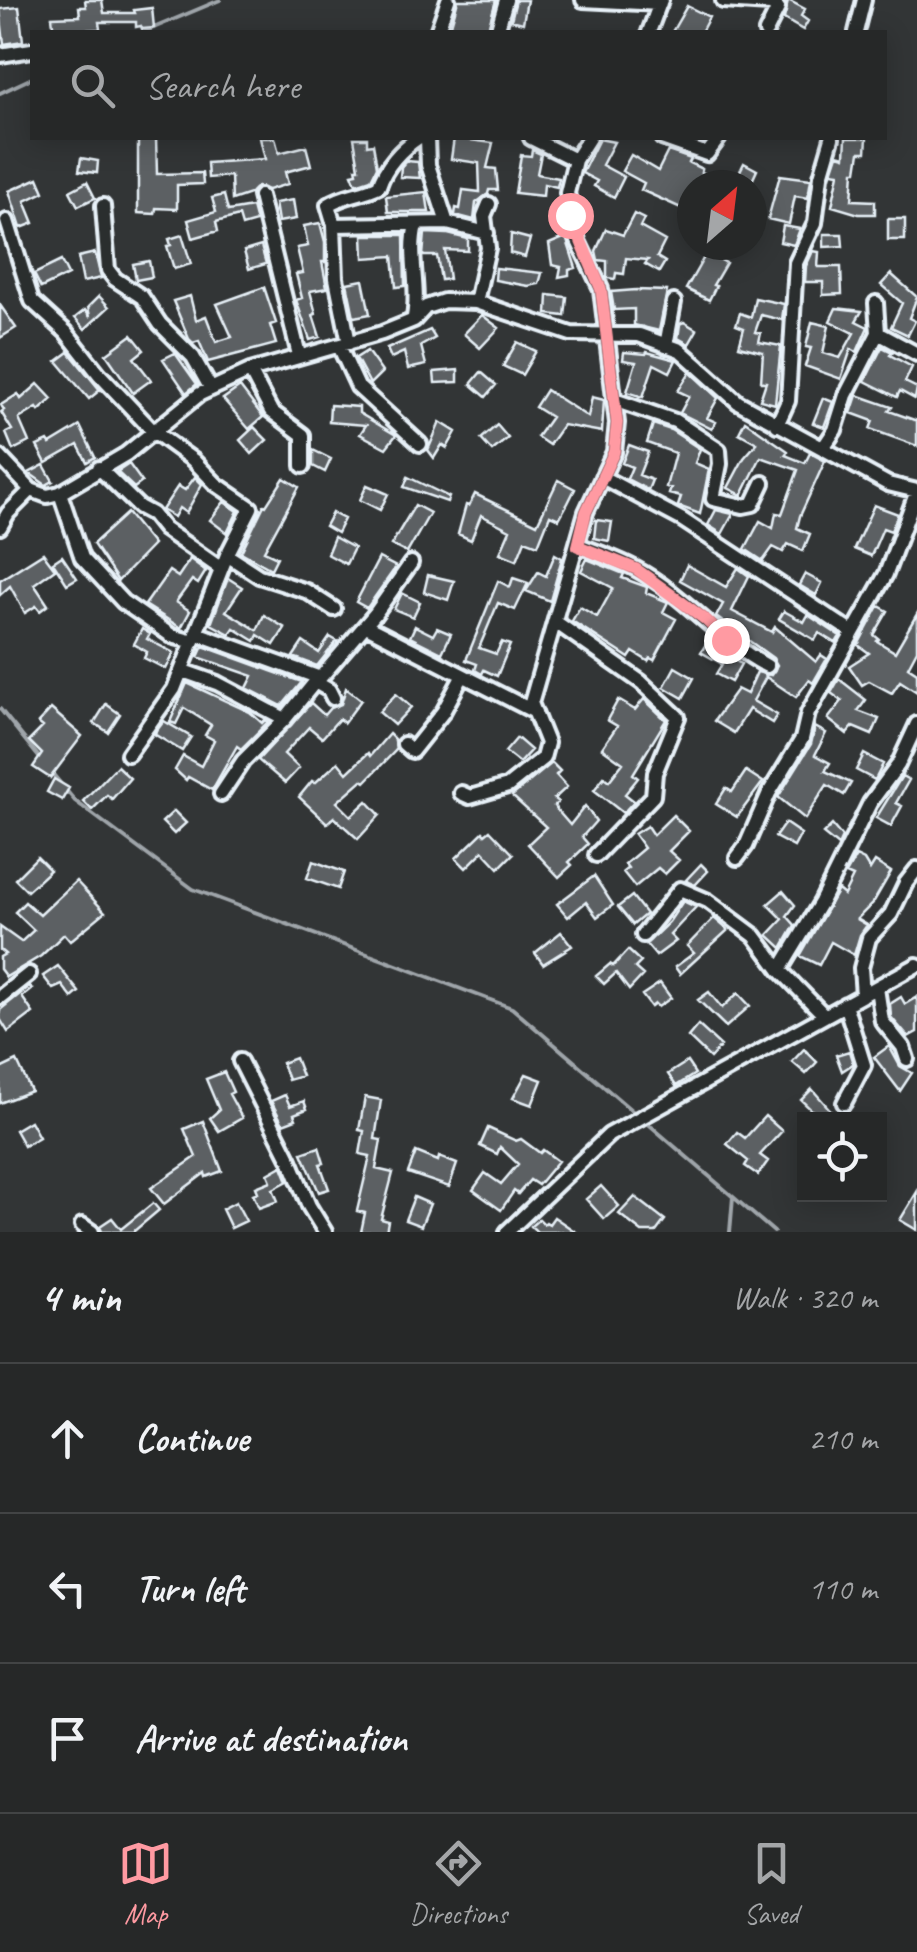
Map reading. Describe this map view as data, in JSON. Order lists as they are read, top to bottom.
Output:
{
  "north": "top right",
  "page": {
    "search": "Search here",
    "heading": ["4 min", "Walk · 320 m"],
    "list": [
      ["Continue", "210 m"],
      ["Turn left", "110 m"],
      "Arrive at destination"
    ],
    "nav": ["Map", "Directions", "Saved"]
  }
}
